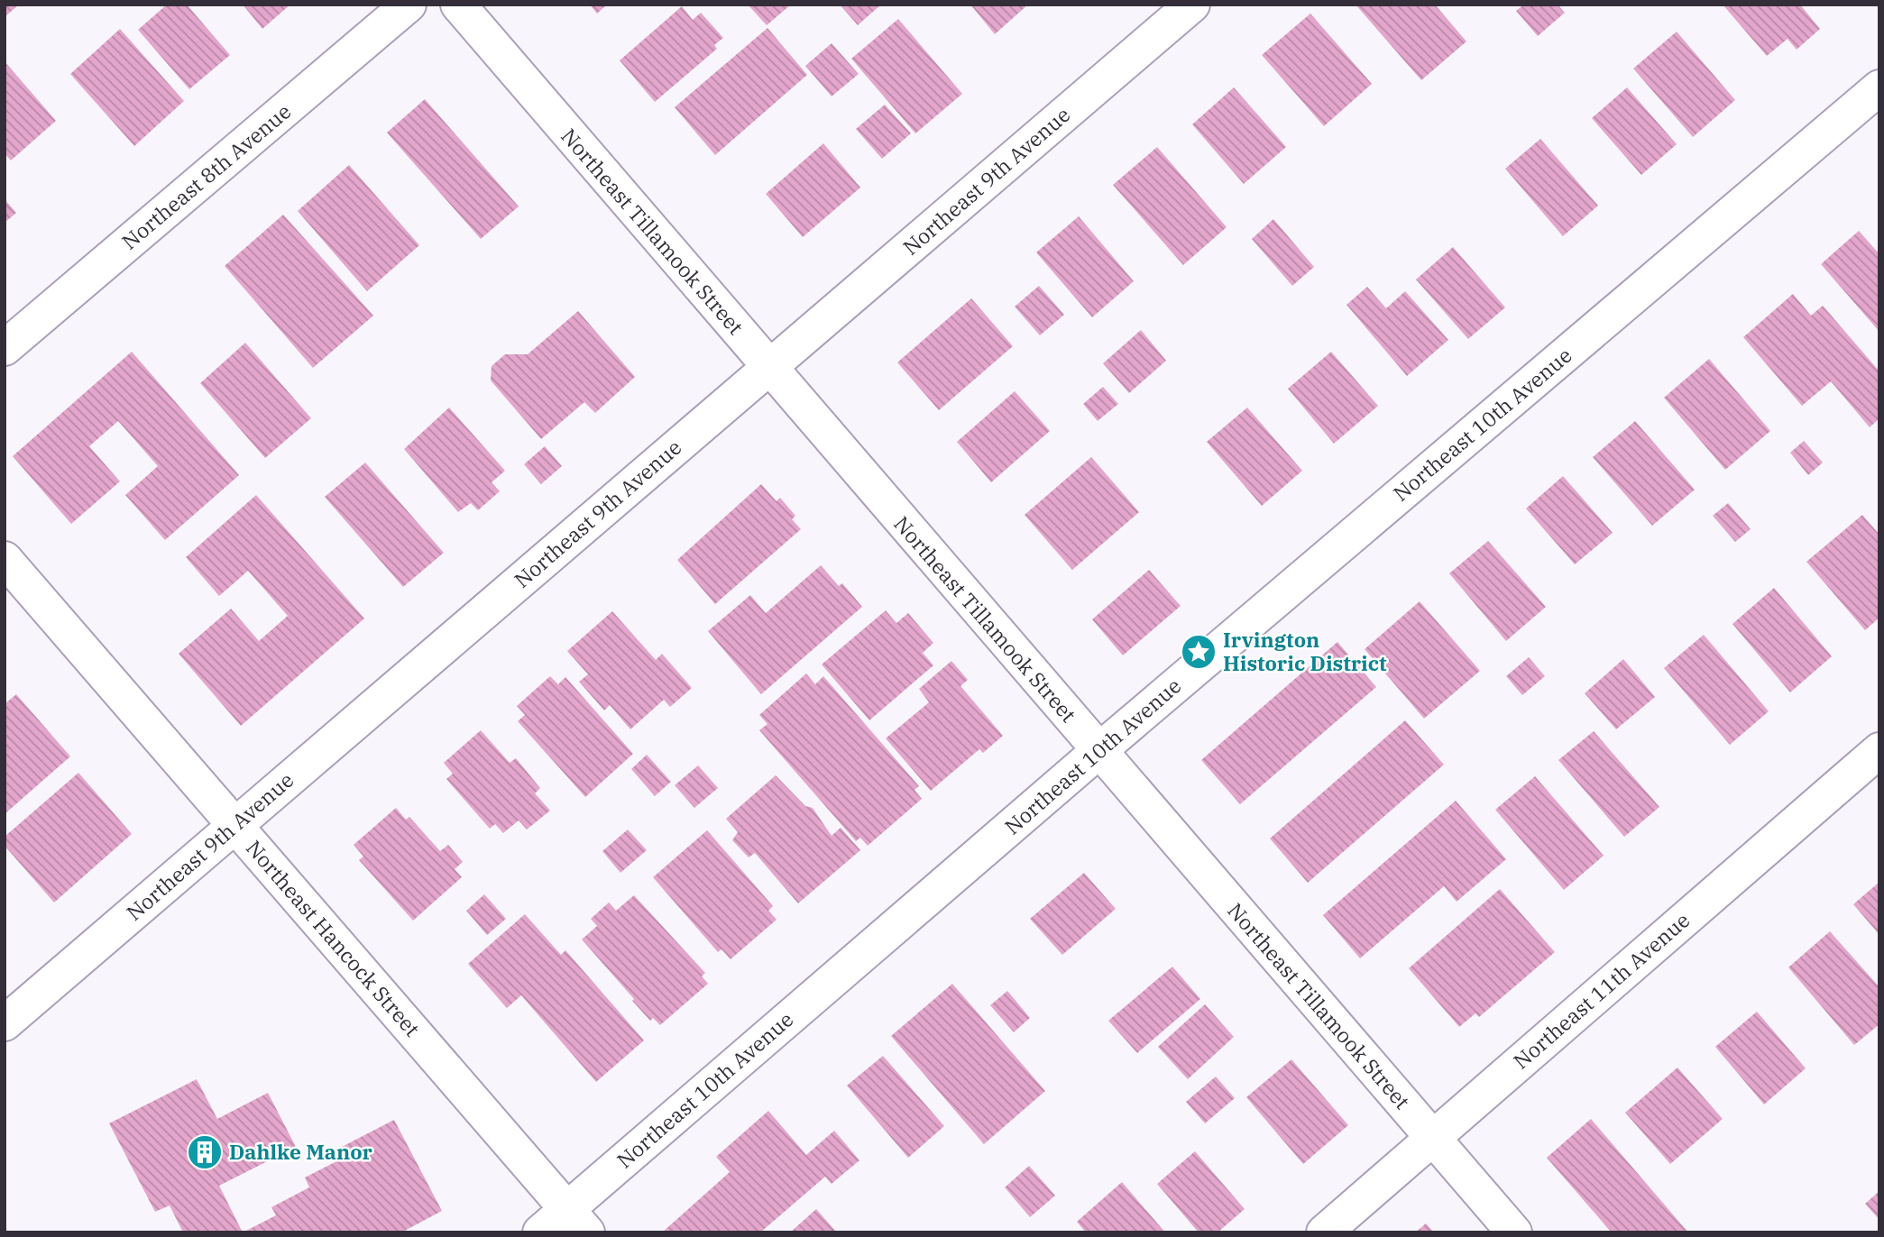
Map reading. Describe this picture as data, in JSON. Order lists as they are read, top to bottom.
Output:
{
  "streets": {
    "street": [
      "Northeast 8th Avenue",
      "Northeast 9th Avenue",
      "Northeast Tillamook Street",
      "Northeast 10th Avenue",
      "Northeast Hancock Street",
      "Northeast 11th Avenue"
    ]
  },
  "crossings": [
    ["Northeast 9th Avenue", "Northeast Tillamook Street"],
    ["Northeast 9th Avenue", "Northeast Hancock Street"],
    ["Northeast Tillamook Street", "Northeast 10th Avenue"],
    ["Northeast Tillamook Street", "Northeast 11th Avenue"],
    ["Northeast 10th Avenue", "Northeast Hancock Street"]
  ],
  "places": {
    "place": ["Irvington Historic District"],
    "building": ["Dahlke Manor"]
  }
}
